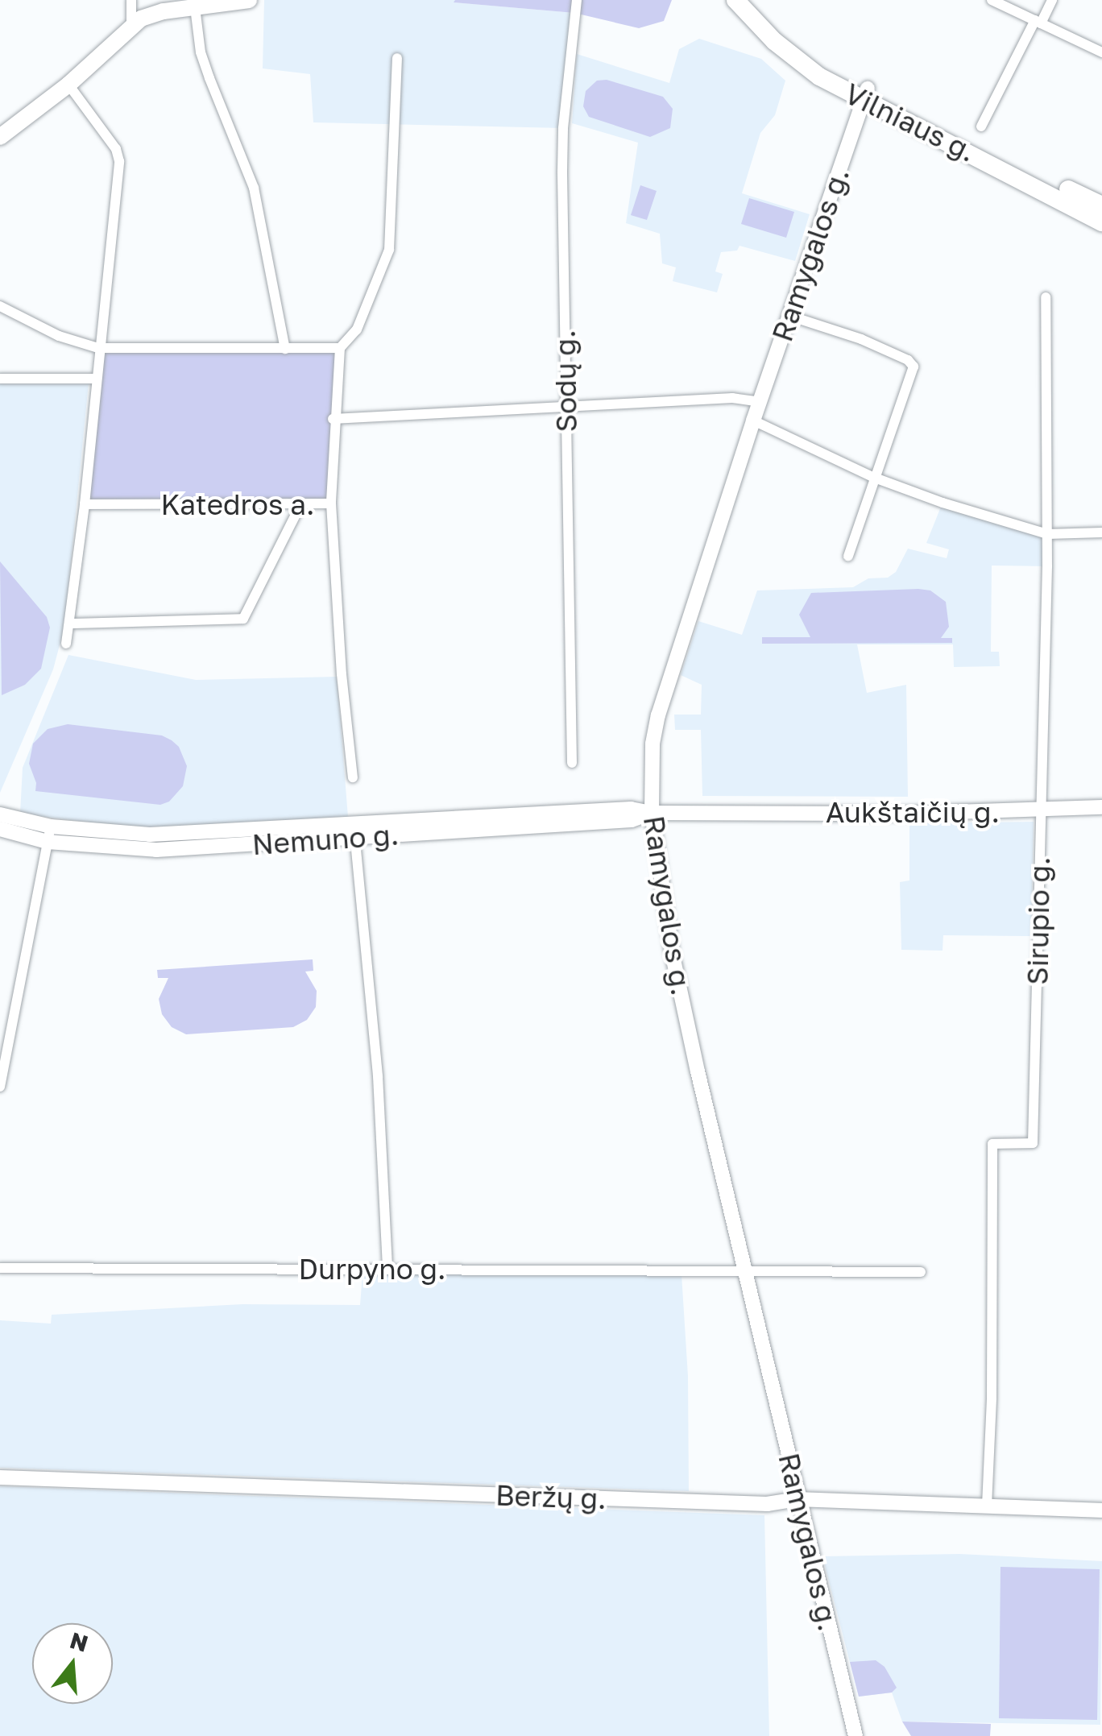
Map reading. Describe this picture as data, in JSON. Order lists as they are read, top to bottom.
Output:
{
  "streets": {
    "highway": ["Vilniaus g."],
    "main road": [
      "Ramygalos g.",
      "Aukštaičių g.",
      "Nemuno g.",
      "Beržų g."
    ],
    "street": [
      "Sodų g.",
      "Katedros a.",
      "Sirupio g.",
      "Durpyno g."
    ]
  },
  "crossings": [
    ["Vilniaus g.", "Ramygalos g."],
    ["Ramygalos g.", "Nemuno g."],
    ["Ramygalos g.", "Durpyno g."],
    ["Ramygalos g.", "Beržų g."],
    ["Aukštaičių g.", "Nemuno g."],
    ["Aukštaičių g.", "Sirupio g."],
    ["Sirupio g.", "Beržų g."]
  ],
  "north": "top"
}
